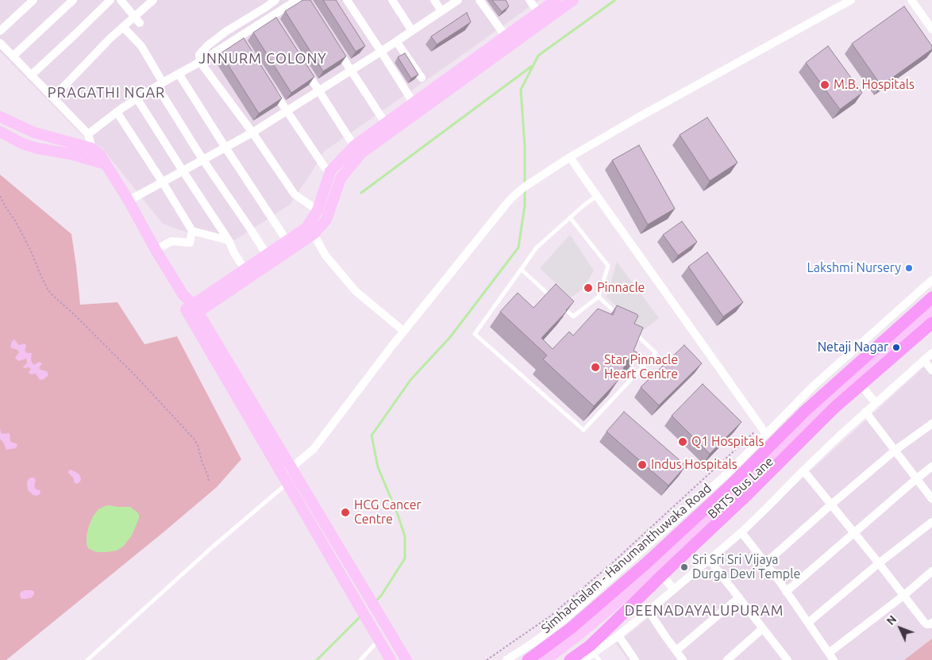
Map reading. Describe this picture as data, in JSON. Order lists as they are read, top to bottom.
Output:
{
  "streets": {
    "main road": ["Simhachalam - Hanumanthuwaka Road"],
    "street": ["BRTS Bus Lane"]
  },
  "districts": ["JNNURM COLONY", "PRAGATHI NGAR", "DEENADAYALUPURAM"],
  "places": [
    "M.B. Hospitals",
    "Lakshmi Nursery",
    "Pinnacle",
    "Netaji Nagar",
    "Star Pinnacle Heart Centre",
    "Q1 Hospitals",
    "Indus Hospitals",
    "HCG Cancer Centre",
    "Sri Sri Sri Vijaya Durga Devi Temple"
  ],
  "north": "top left"
}
